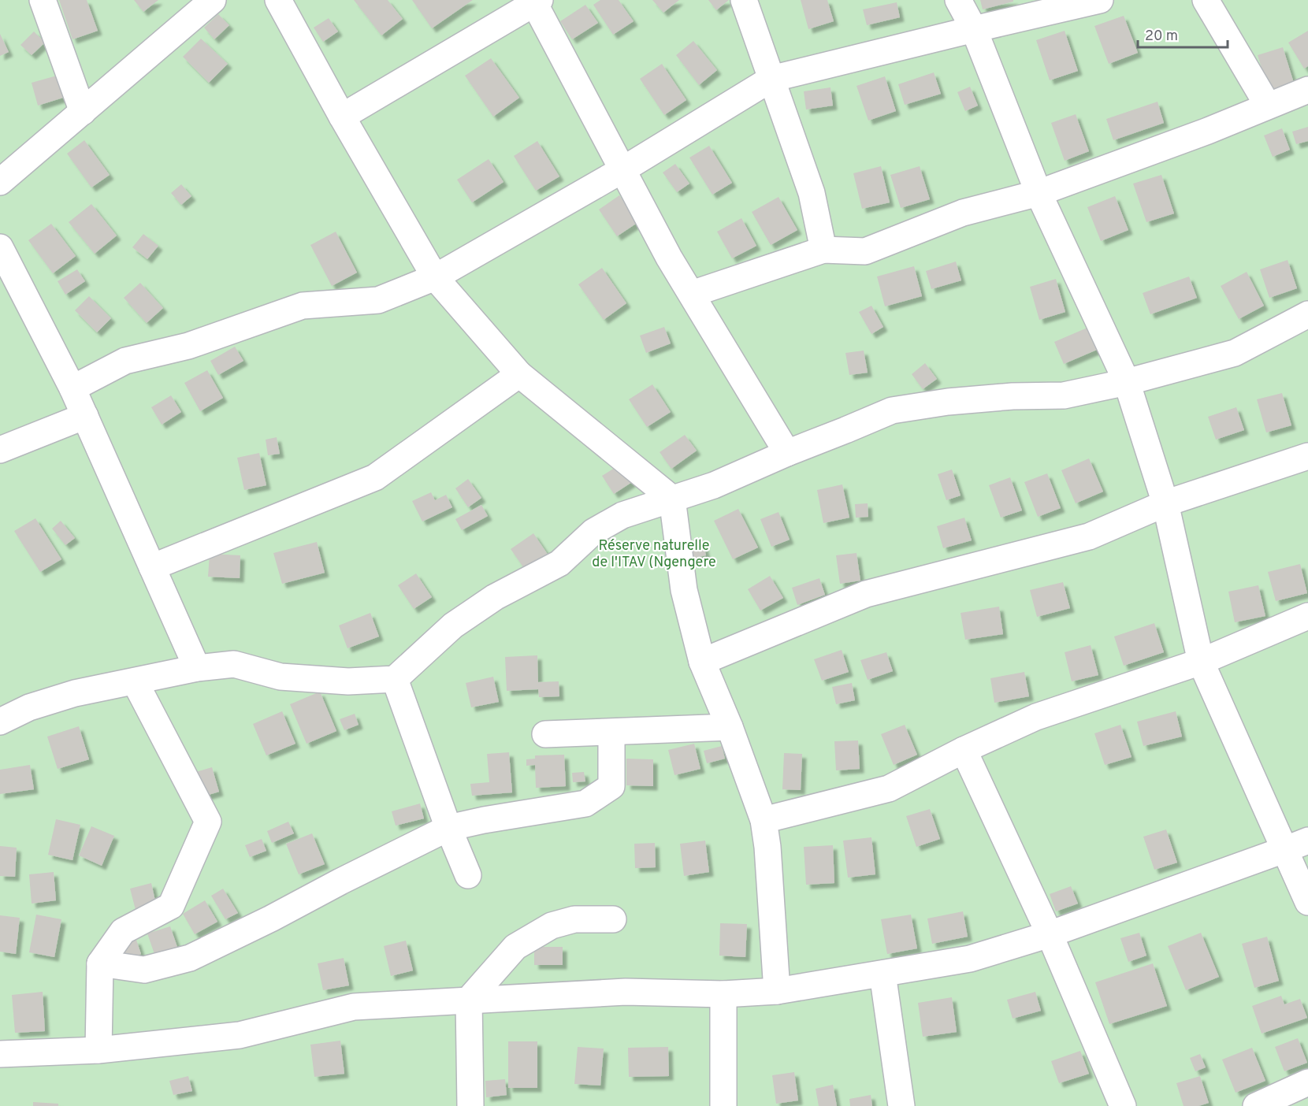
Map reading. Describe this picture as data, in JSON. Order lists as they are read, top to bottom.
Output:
{
  "parks": ["Réserve naturelle de l'ITAV (Ngengere"],
  "scale_bar": "20 m"
}
